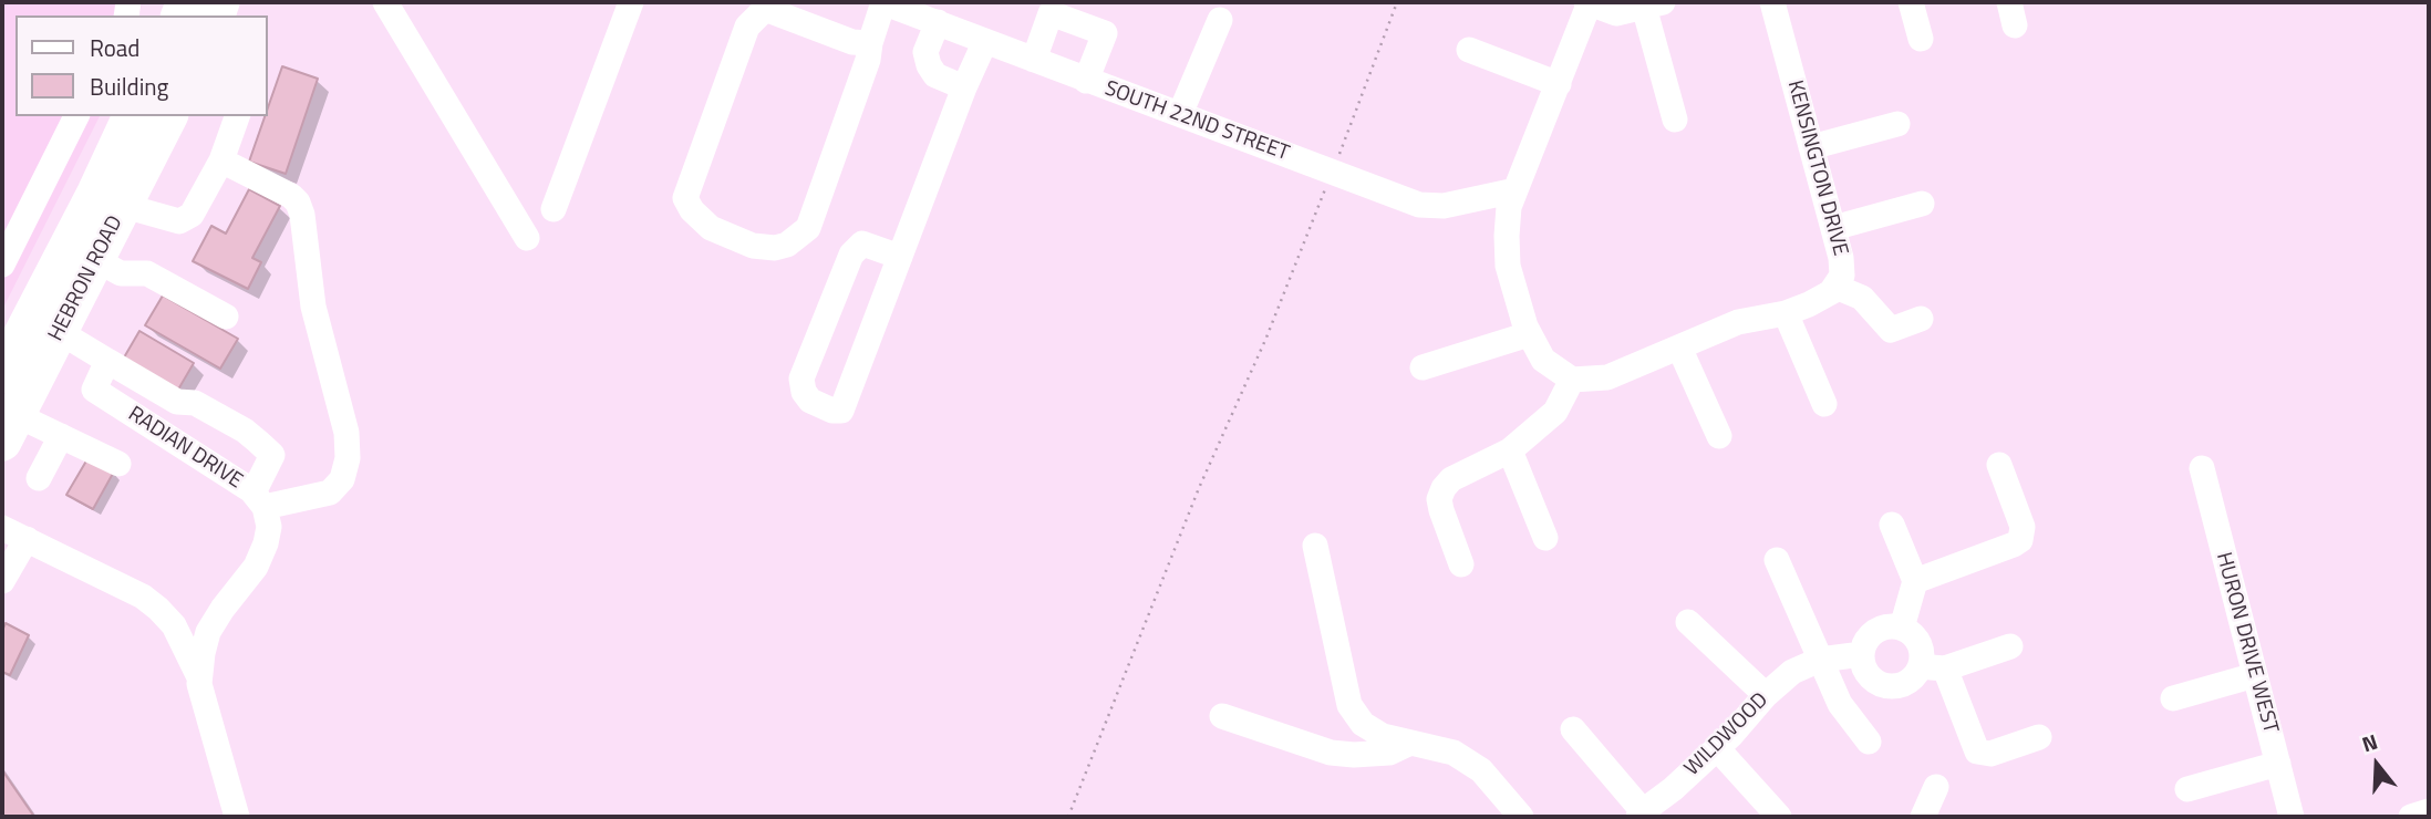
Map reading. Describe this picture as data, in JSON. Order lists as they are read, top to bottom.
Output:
{
  "streets": {
    "highway": ["HEBRON ROAD"],
    "street": [
      "SOUTH 22ND STREET",
      "KENSINGTON DRIVE",
      "RADIAN DRIVE",
      "HURON DRIVE WEST",
      "WILDWOOD"
    ]
  },
  "legend": ["Road", "Building"],
  "north": "top"
}
